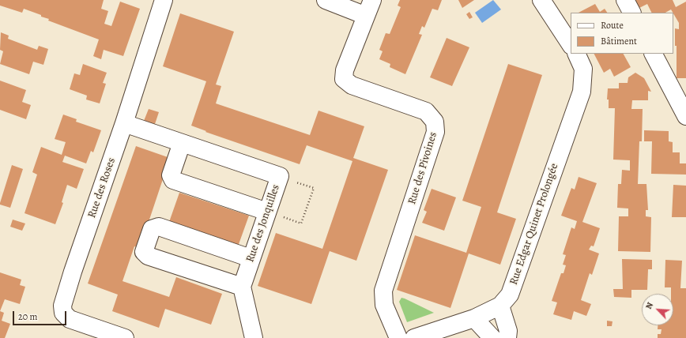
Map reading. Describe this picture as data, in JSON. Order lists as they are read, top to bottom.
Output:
{
  "streets": {
    "street": [
      "Rue des Pivoines",
      "Rue des Roses",
      "Rue des Jonquilles",
      "Rue Edgar Quinet Prolongée"
    ]
  },
  "crossings": [
    ["Rue des Roses", "Rue des Jonquilles"]
  ],
  "legend": ["Route", "Bâtiment"],
  "scale_bar": "20 m",
  "north": "top left"
}
